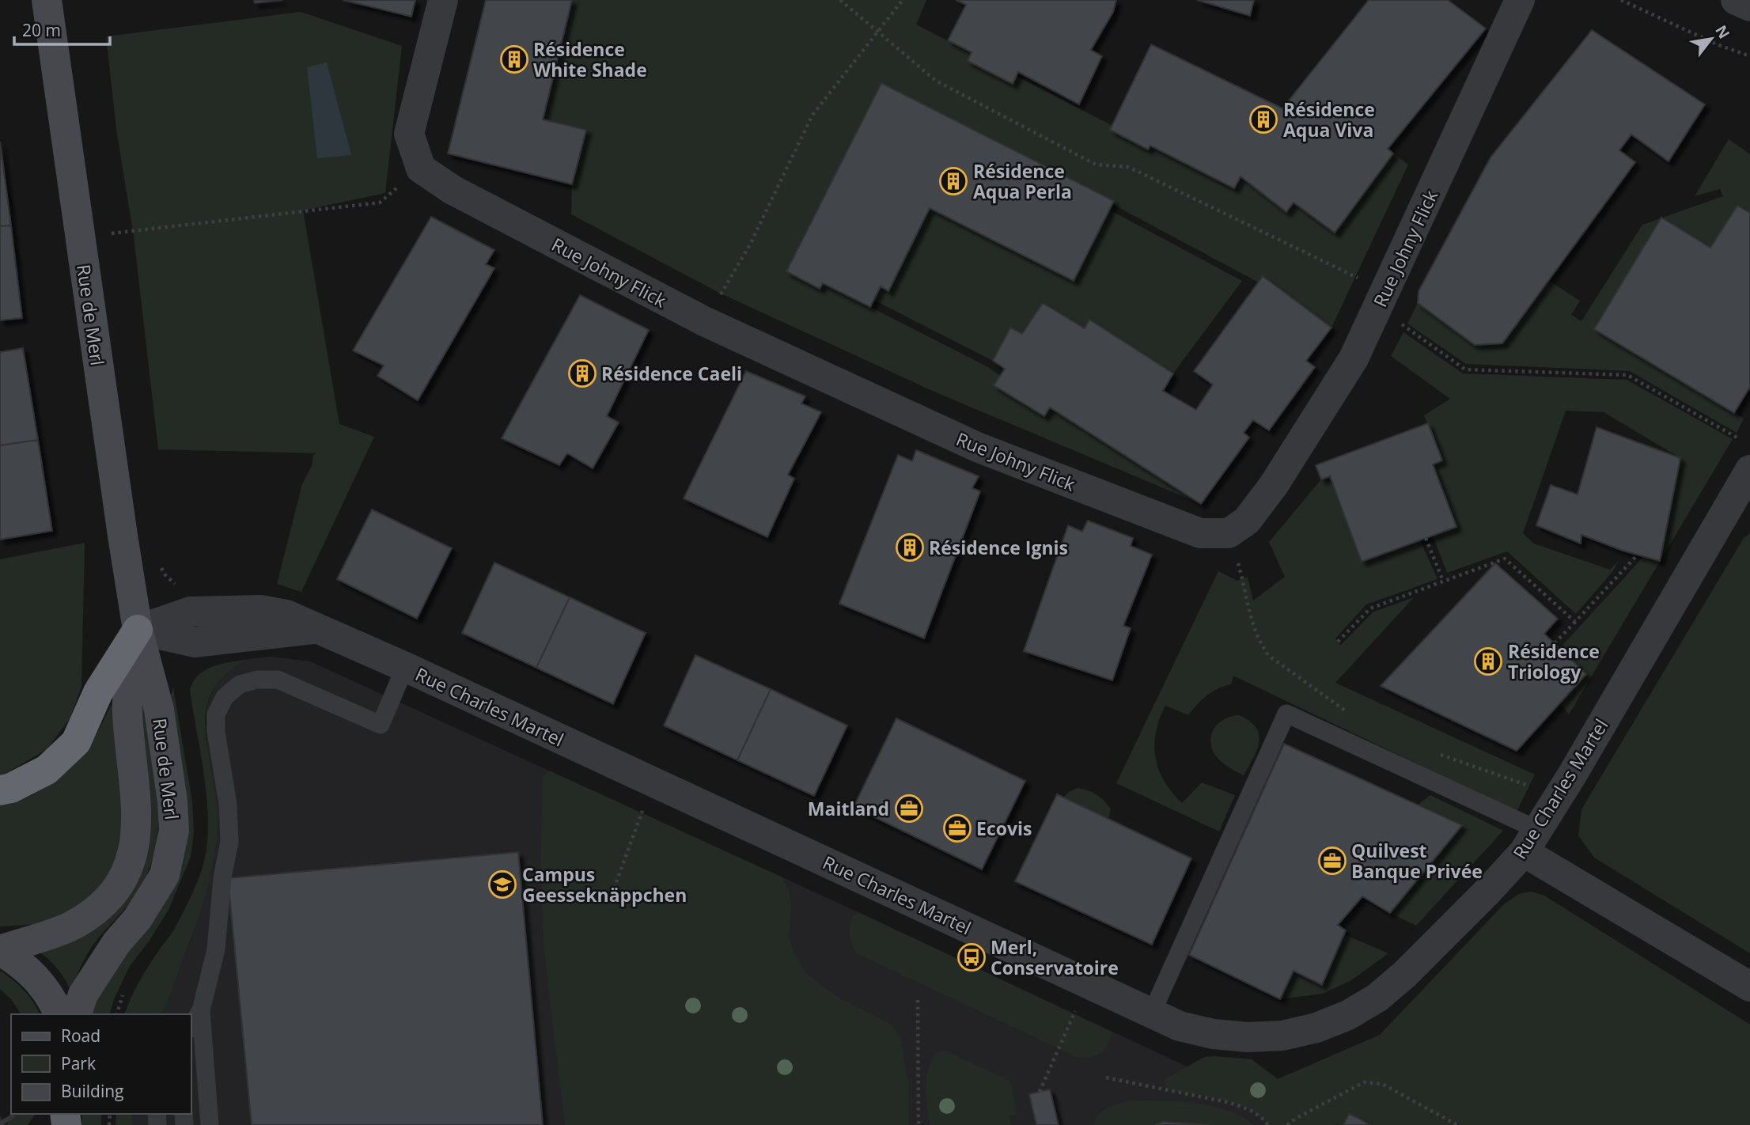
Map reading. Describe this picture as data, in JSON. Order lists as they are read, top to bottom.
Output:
{
  "streets": {
    "main road": ["Rue de Merl"],
    "street": ["Rue Johny Flick", "Rue Charles Martel"]
  },
  "crossings": [
    ["Rue de Merl", "Rue Charles Martel"]
  ],
  "places": {
    "building": [
      "Résidence White Shade",
      "Résidence Aqua Viva",
      "Résidence Aqua Perla",
      "Résidence Caeli",
      "Résidence Ignis",
      "Résidence Triology"
    ],
    "office": ["Maitland", "Ecovis", "Quilvest Banque Privée"],
    "school or university": ["Campus Geesseknäppchen"],
    "bus stop": ["Merl, Conservatoire"]
  },
  "legend": ["Road", "Park", "Building"],
  "scale_bar": "20 m",
  "north": "top right"
}
